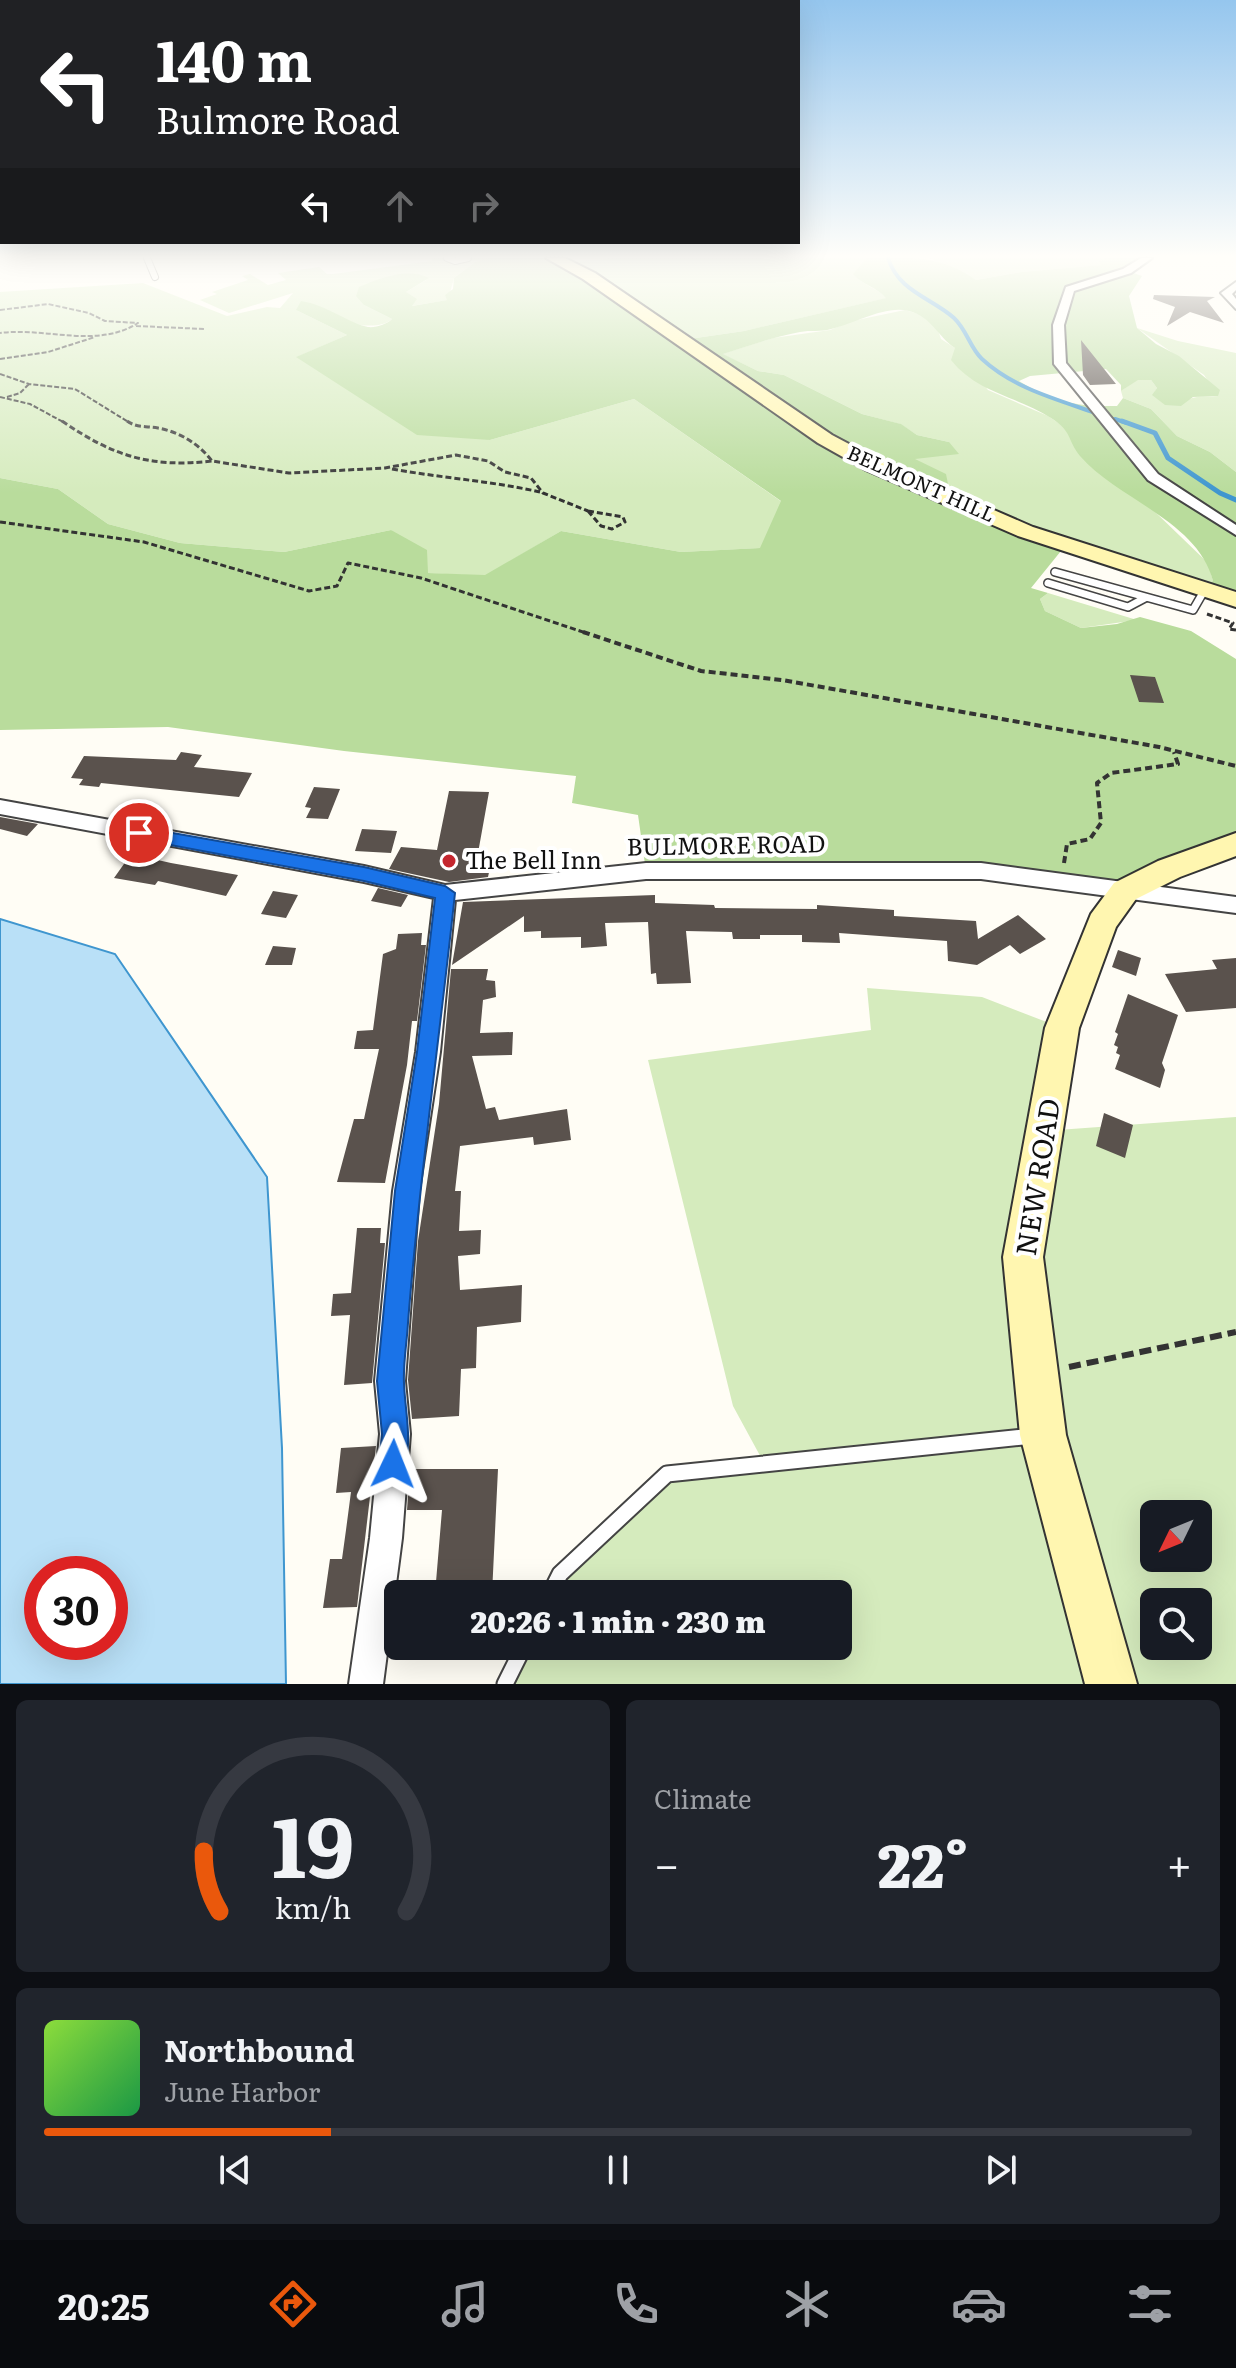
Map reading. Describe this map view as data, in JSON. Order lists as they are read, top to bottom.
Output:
{
  "streets": {
    "main road": ["BELMONT HILL", "NEW ROAD"],
    "street": ["BULMORE ROAD"]
  },
  "crossings": [
    ["BULMORE ROAD", "NEW ROAD"]
  ],
  "places": ["The Bell Inn"],
  "north": "bottom left",
  "page": {
    "turn": ["140 m", "Bulmore Road"],
    "limit": "30",
    "trip": "20:26 · 1 min · 230 m",
    "tile": "Climate",
    "heat": ["−", "22°", "+"],
    "song": ["Northbound", "June Harbor"],
    "tabs": "20:25",
    "gauge": ["19", "km/h"]
  }
}
